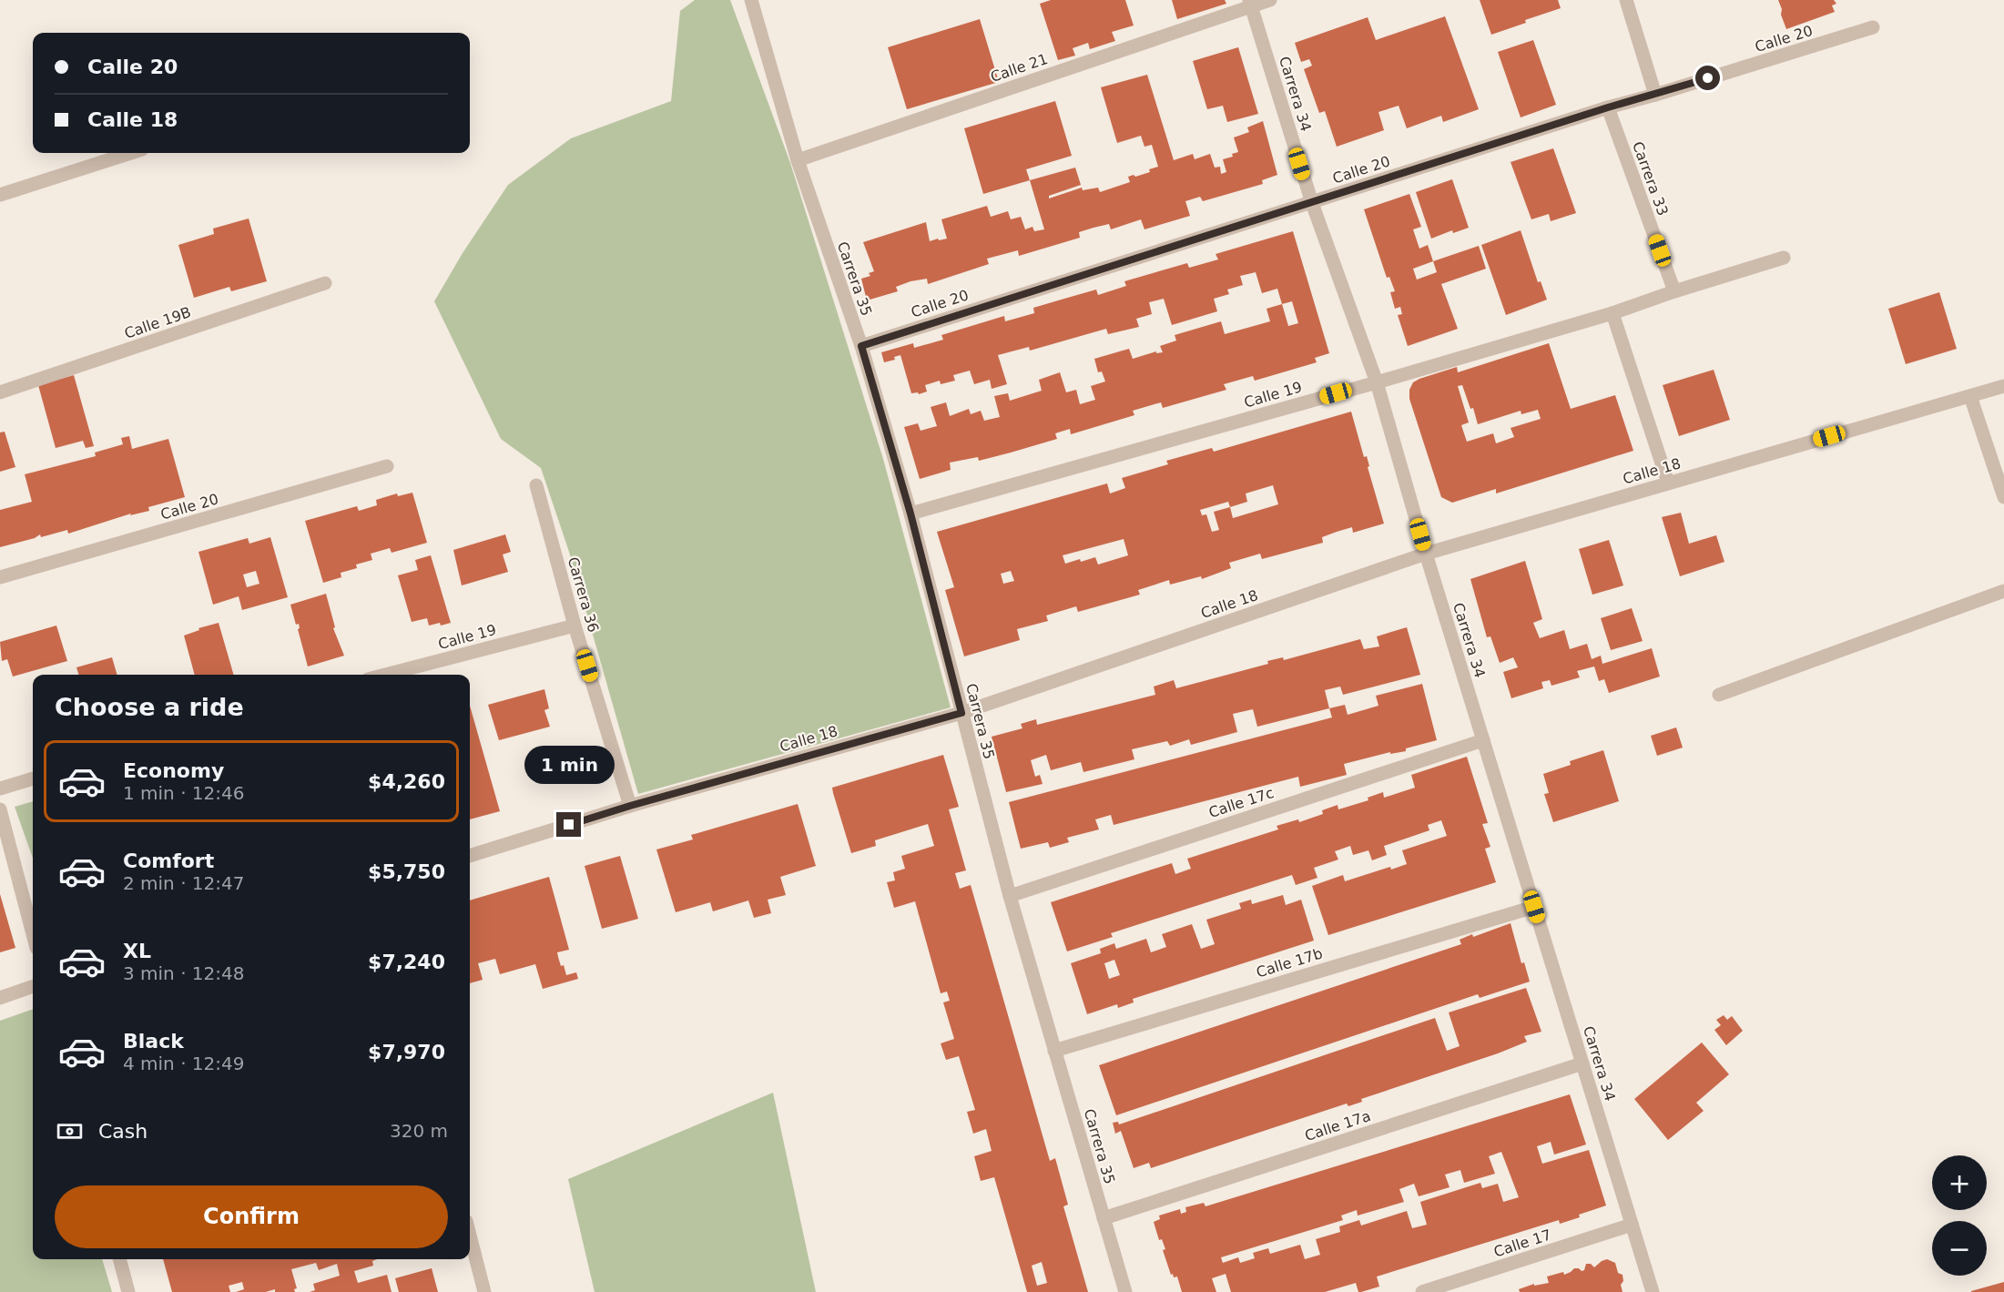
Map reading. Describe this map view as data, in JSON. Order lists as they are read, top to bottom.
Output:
{
  "streets": {
    "street": [
      "Calle 20",
      "Calle 21",
      "Carrera 34",
      "Carrera 33",
      "Carrera 35",
      "Calle 19B",
      "Calle 19",
      "Calle 18",
      "Carrera 36",
      "Calle 17c",
      "Calle 17b",
      "Calle 17a",
      "Calle 17"
    ]
  },
  "crossings": [
    ["Calle 20", "Carrera 34"],
    ["Calle 20", "Carrera 33"],
    ["Calle 20", "Carrera 35"],
    ["Calle 21", "Carrera 34"],
    ["Calle 21", "Carrera 35"],
    ["Carrera 34", "Calle 19"],
    ["Carrera 34", "Calle 18"],
    ["Carrera 34", "Calle 17c"],
    ["Carrera 34", "Calle 17b"],
    ["Carrera 34", "Calle 17a"],
    ["Carrera 34", "Calle 17"],
    ["Carrera 33", "Calle 19"],
    ["Carrera 35", "Calle 19"],
    ["Carrera 35", "Calle 18"],
    ["Carrera 35", "Calle 17c"],
    ["Carrera 35", "Calle 17b"],
    ["Carrera 35", "Calle 17a"],
    ["Calle 19", "Carrera 36"],
    ["Calle 18", "Carrera 36"]
  ],
  "page": {
    "banner": ["Calle 20", "Calle 18"],
    "heading": "Choose a ride",
    "list": [
      {
        "name": "Economy",
        "note": "1 min · 12:46",
        "value": "$4,260"
      },
      {
        "name": "Comfort",
        "note": "2 min · 12:47",
        "value": "$5,750"
      },
      {
        "name": "XL",
        "note": "3 min · 12:48",
        "value": "$7,240"
      },
      {
        "name": "Black",
        "note": "4 min · 12:49",
        "value": "$7,970"
      }
    ],
    "bubble": "1 min",
    "pay": ["Cash", "320 m"],
    "map_buttons": ["+", "−"],
    "buttons": "Confirm"
  }
}
